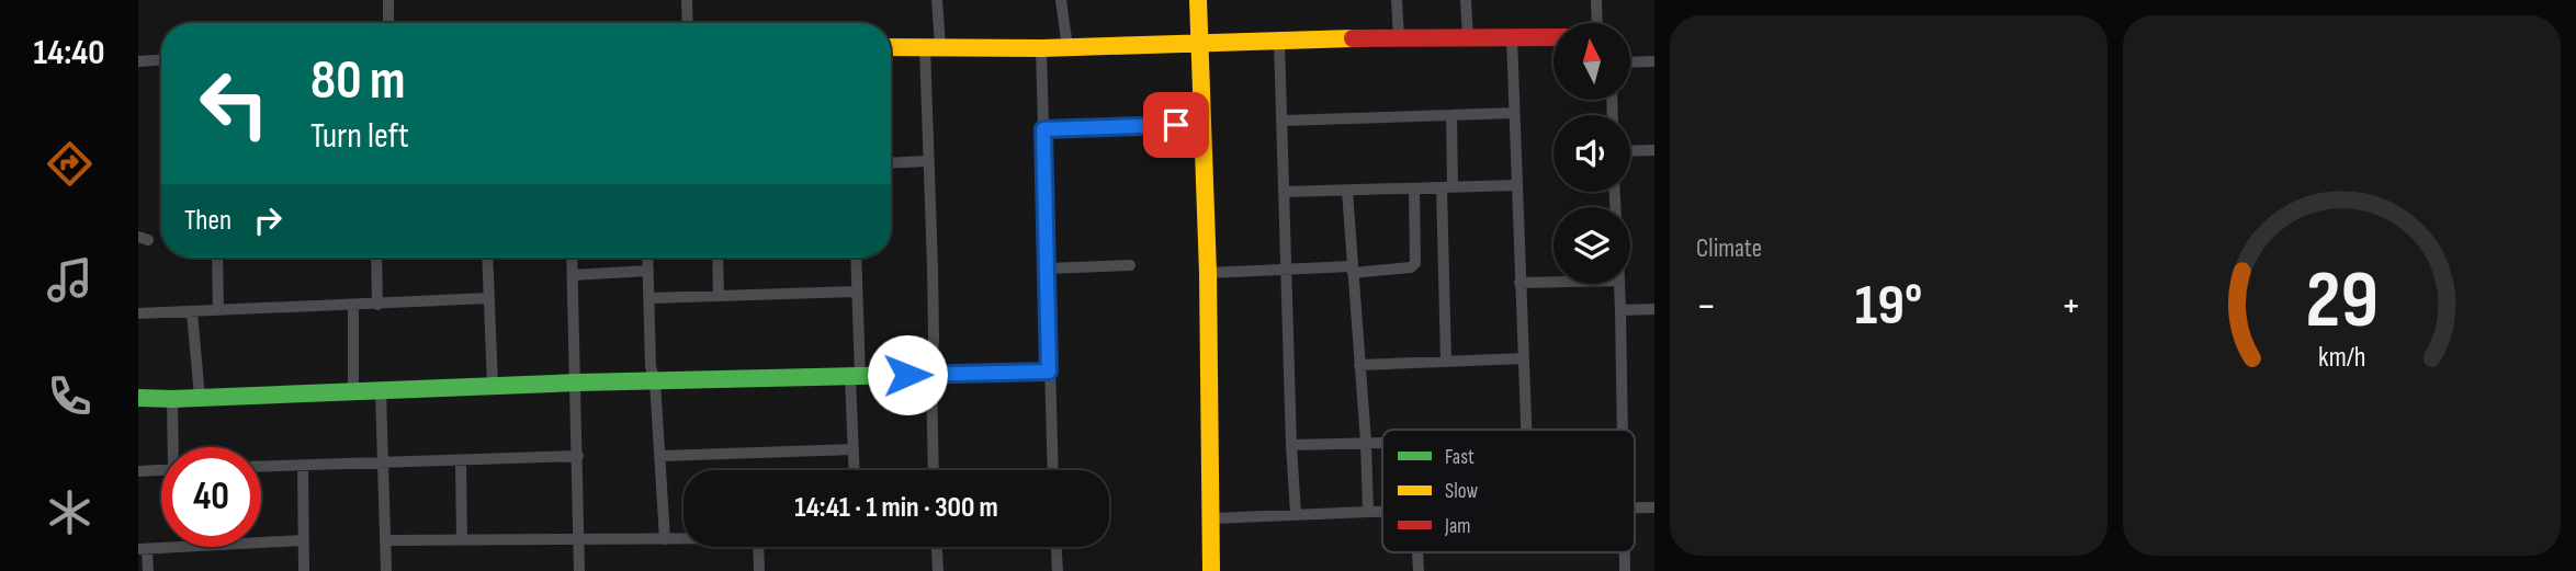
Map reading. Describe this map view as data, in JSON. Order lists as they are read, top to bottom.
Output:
{
  "legend": ["Fast", "Slow", "Jam"],
  "north": "top",
  "page": {
    "tabs": "14:40",
    "tile": "Climate",
    "turn": ["80 m", "Turn left"],
    "then": "Then",
    "heat": ["−", "19°", "+"],
    "limit": "40",
    "trip": "14:41 · 1 min · 300 m",
    "gauge": ["29", "km/h"]
  }
}
